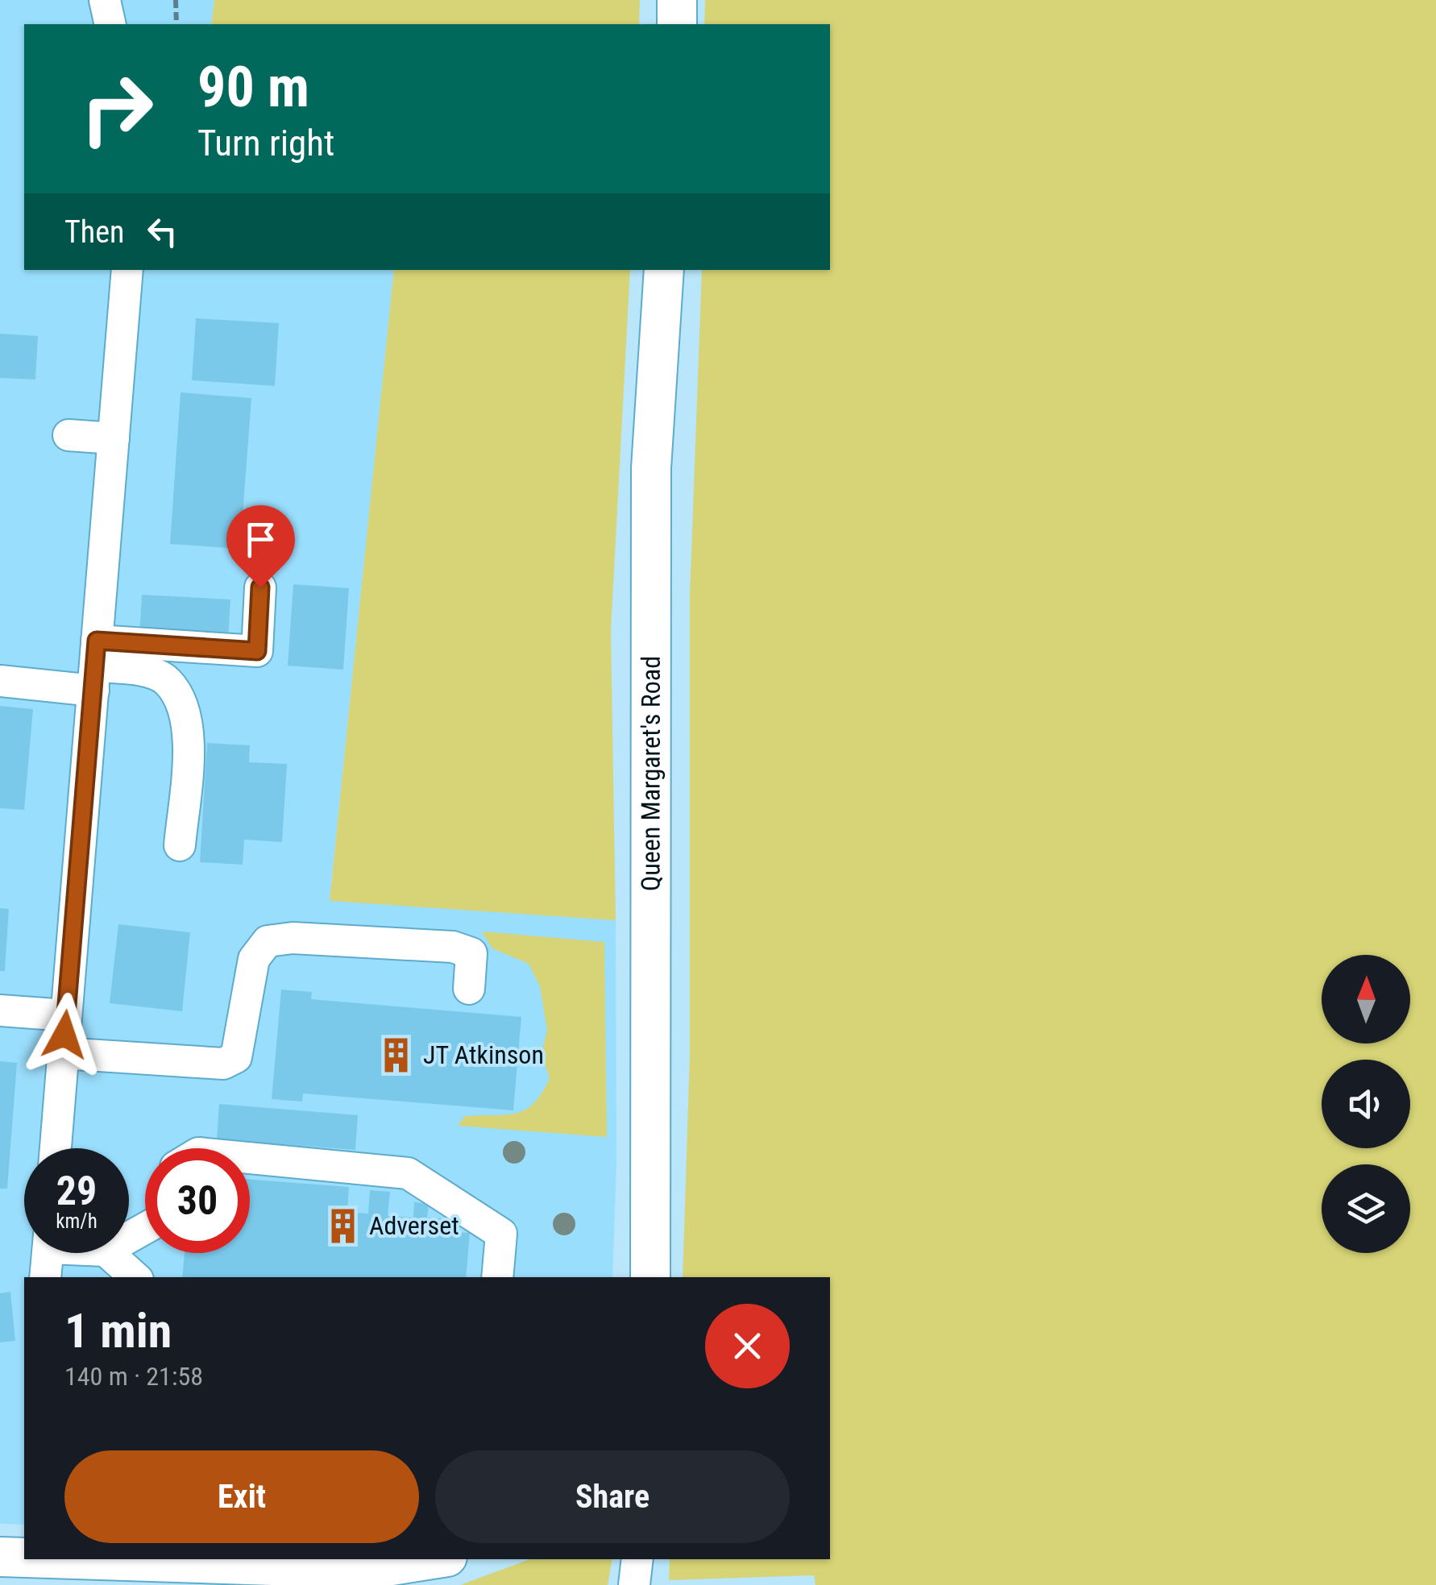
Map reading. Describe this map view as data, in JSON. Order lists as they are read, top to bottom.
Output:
{
  "streets": {
    "main road": ["Queen Margaret's Road"]
  },
  "places": {
    "building": ["JT Atkinson", "Adverset"]
  },
  "north": "top",
  "page": {
    "turn": ["90 m", "Turn right"],
    "then": "Then",
    "speed": "29 km/h",
    "limit": "30",
    "heading": ["1 min", "140 m · 21:58"],
    "buttons": ["Exit", "Share"]
  }
}
